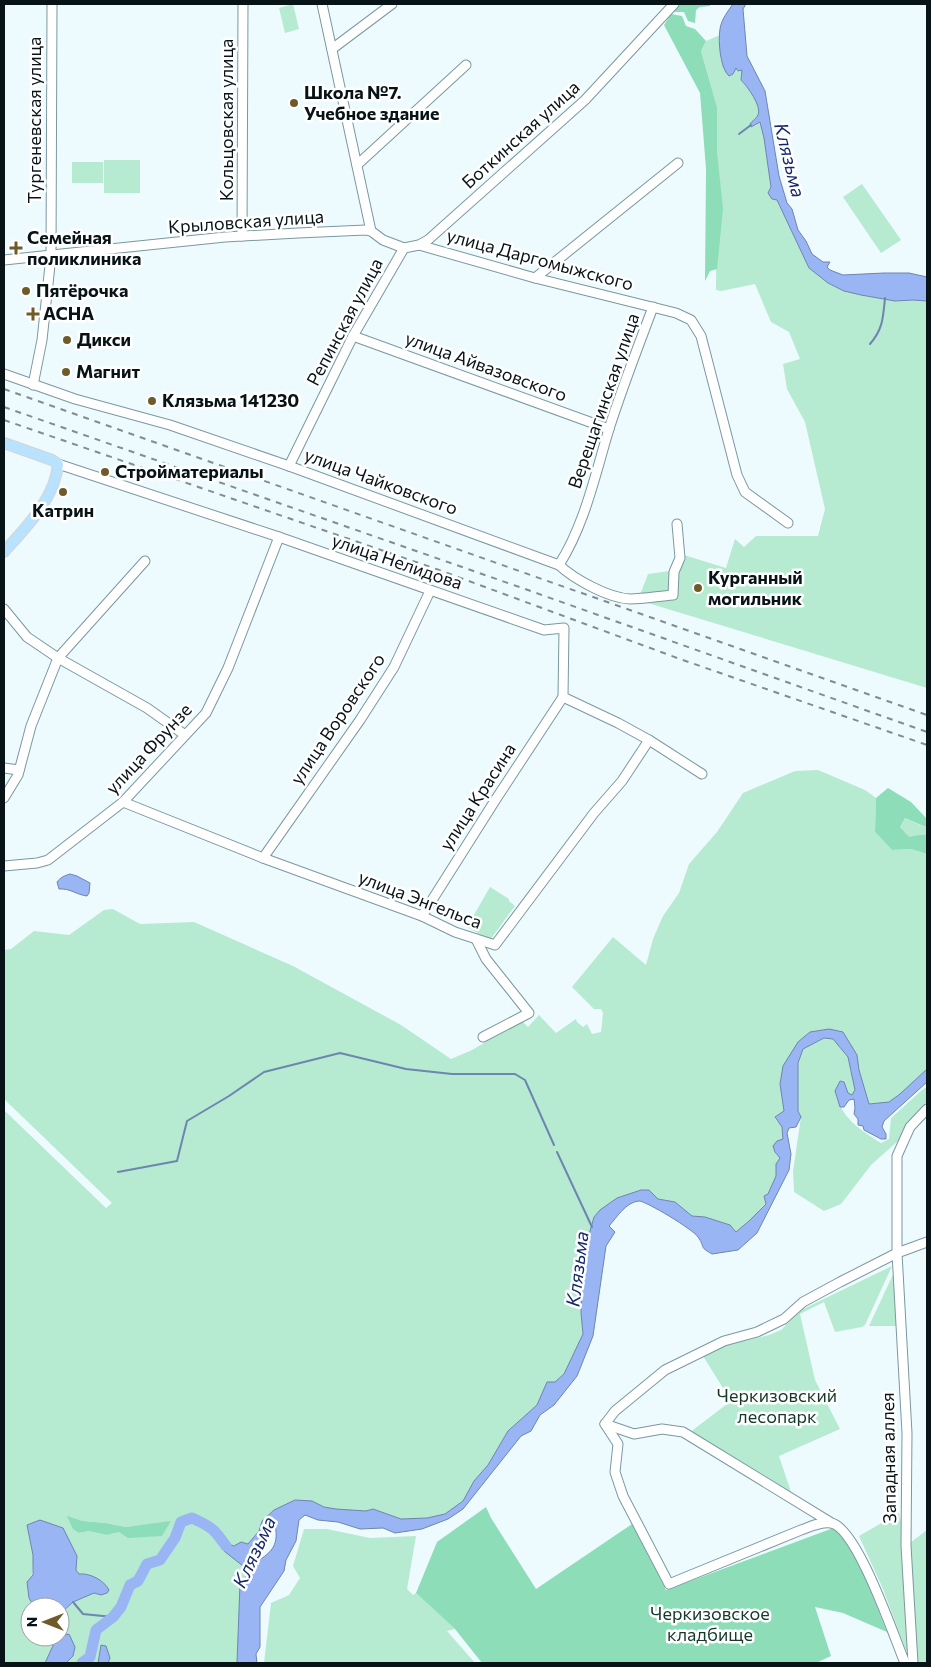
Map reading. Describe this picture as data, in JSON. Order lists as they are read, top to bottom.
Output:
{
  "streets": {
    "main road": ["улица Нелидова"],
    "street": [
      "Тургеневская улица",
      "Кольцовская улица",
      "Боткинская улица",
      "Крыловская улица",
      "улица Даргомыжского",
      "Репинская улица",
      "улица Айвазовского",
      "Верещагинская улица",
      "улица Чайковского",
      "улица Воровского",
      "улица Фрунзе",
      "улица Красина",
      "улица Энгельса",
      "Западная аллея"
    ]
  },
  "crossings": [
    ["Тургеневская улица", "Крыловская улица"],
    ["Тургеневская улица", "улица Чайковского"],
    ["Кольцовская улица", "Крыловская улица"],
    ["Боткинская улица", "улица Даргомыжского"],
    ["Боткинская улица", "Репинская улица"],
    ["улица Даргомыжского", "Верещагинская улица"],
    ["Репинская улица", "улица Айвазовского"],
    ["Репинская улица", "улица Чайковского"],
    ["улица Айвазовского", "Верещагинская улица"],
    ["Верещагинская улица", "улица Чайковского"],
    ["улица Нелидова", "улица Воровского"],
    ["улица Нелидова", "улица Фрунзе"],
    ["улица Нелидова", "улица Красина"],
    ["улица Воровского", "улица Энгельса"],
    ["улица Фрунзе", "улица Энгельса"],
    ["улица Красина", "улица Энгельса"]
  ],
  "water": ["Клязьма"],
  "parks": ["Черкизовский лесопарк", "Черкизовское кладбище"],
  "places": {
    "other": [
      "Школа №7. Учебное здание",
      "Пятёрочка",
      "Дикси",
      "Магнит",
      "Клязьма 141230",
      "Стройматериалы",
      "Катрин",
      "Курганный могильник"
    ],
    "health": ["Семейная поликлиника", "АСНА"]
  },
  "north": "left"
}
